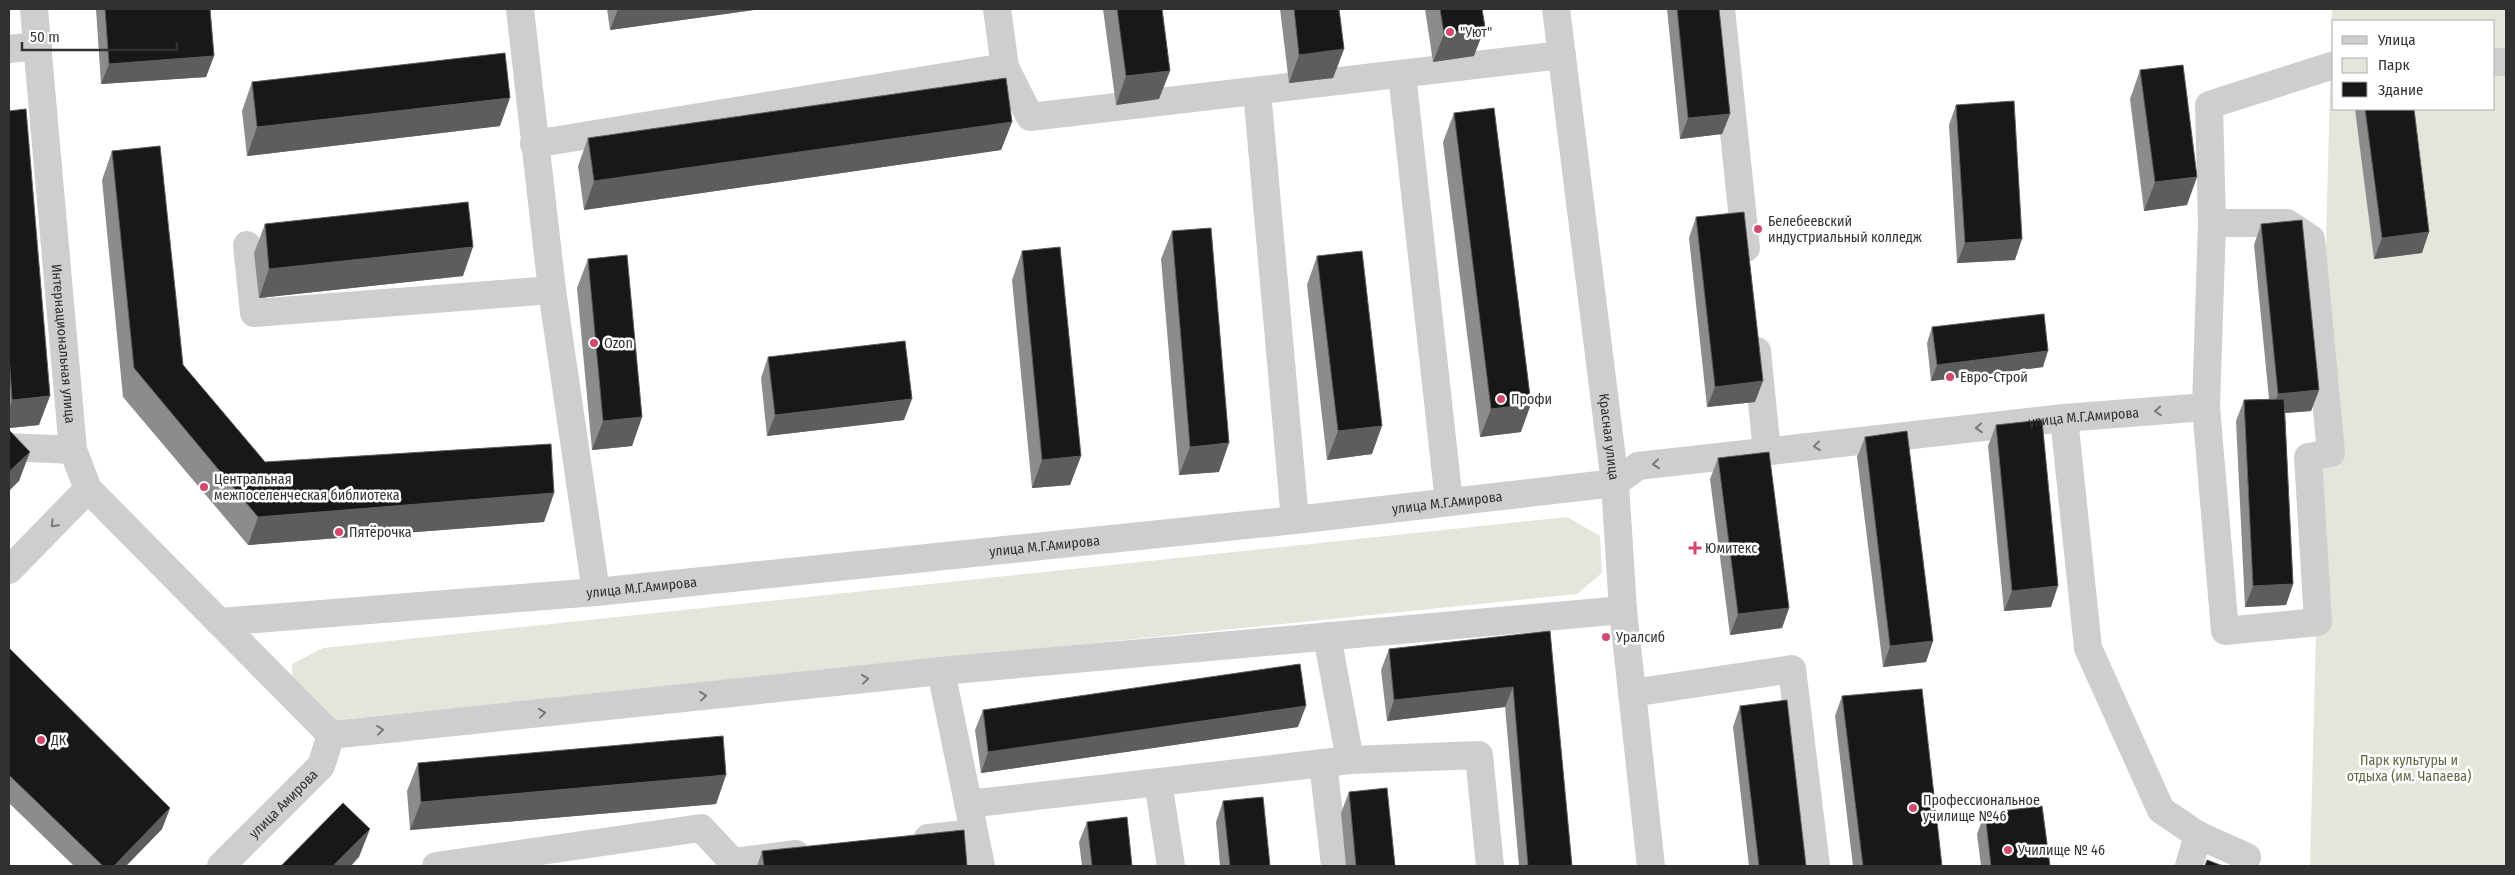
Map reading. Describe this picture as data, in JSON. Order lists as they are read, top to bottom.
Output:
{
  "streets": {
    "street": [
      "Интернациональная улица",
      "улица М.Г.Амирова",
      "Красная улица",
      "улица Амирова"
    ]
  },
  "crossings": [
    ["Интернациональная улица", "улица М.Г.Амирова"],
    ["улица М.Г.Амирова", "Красная улица"]
  ],
  "parks": ["Парк культуры и отдыха (им. Чапаева)"],
  "places": {
    "other": [
      "\"Уют\"",
      "Белебеевский индустриальный колледж",
      "Ozon",
      "Евро-Строй",
      "Профи",
      "Центральная межпоселенческая библиотека",
      "Пятёрочка",
      "Уралсиб",
      "ДК",
      "Профессиональное училище №46",
      "Училище № 46"
    ],
    "health": ["Юмитекс"]
  },
  "legend": ["Улица", "Парк", "Здание"],
  "scale_bar": "50 m"
}
